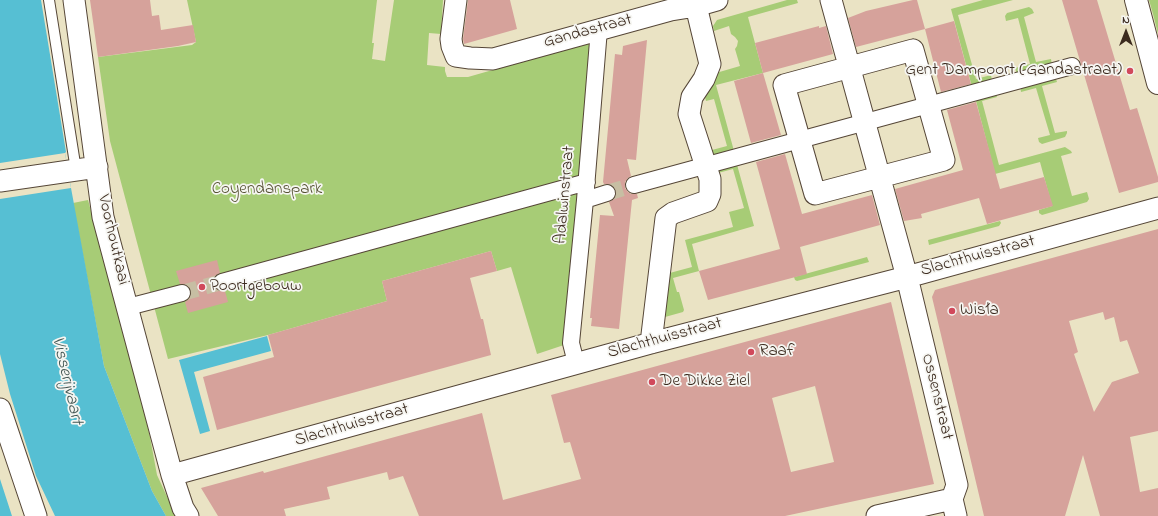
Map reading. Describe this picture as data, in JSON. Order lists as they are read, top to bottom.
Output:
{
  "streets": {
    "street": [
      "Gandastraat",
      "Adalwinstraat",
      "Voorhoutkaai",
      "Slachthuisstraat",
      "Ossenstraat"
    ]
  },
  "crossings": [
    ["Gandastraat", "Adalwinstraat"],
    ["Adalwinstraat", "Slachthuisstraat"],
    ["Voorhoutkaai", "Slachthuisstraat"],
    ["Slachthuisstraat", "Ossenstraat"]
  ],
  "water": ["Visserijvaart"],
  "parks": ["Coyendanspark"],
  "places": [
    "Gent Dampoort (Gandastraat)",
    "Poortgebouw",
    "Wisła",
    "Raaf",
    "De Dikke Ziel"
  ],
  "north": "top"
}
